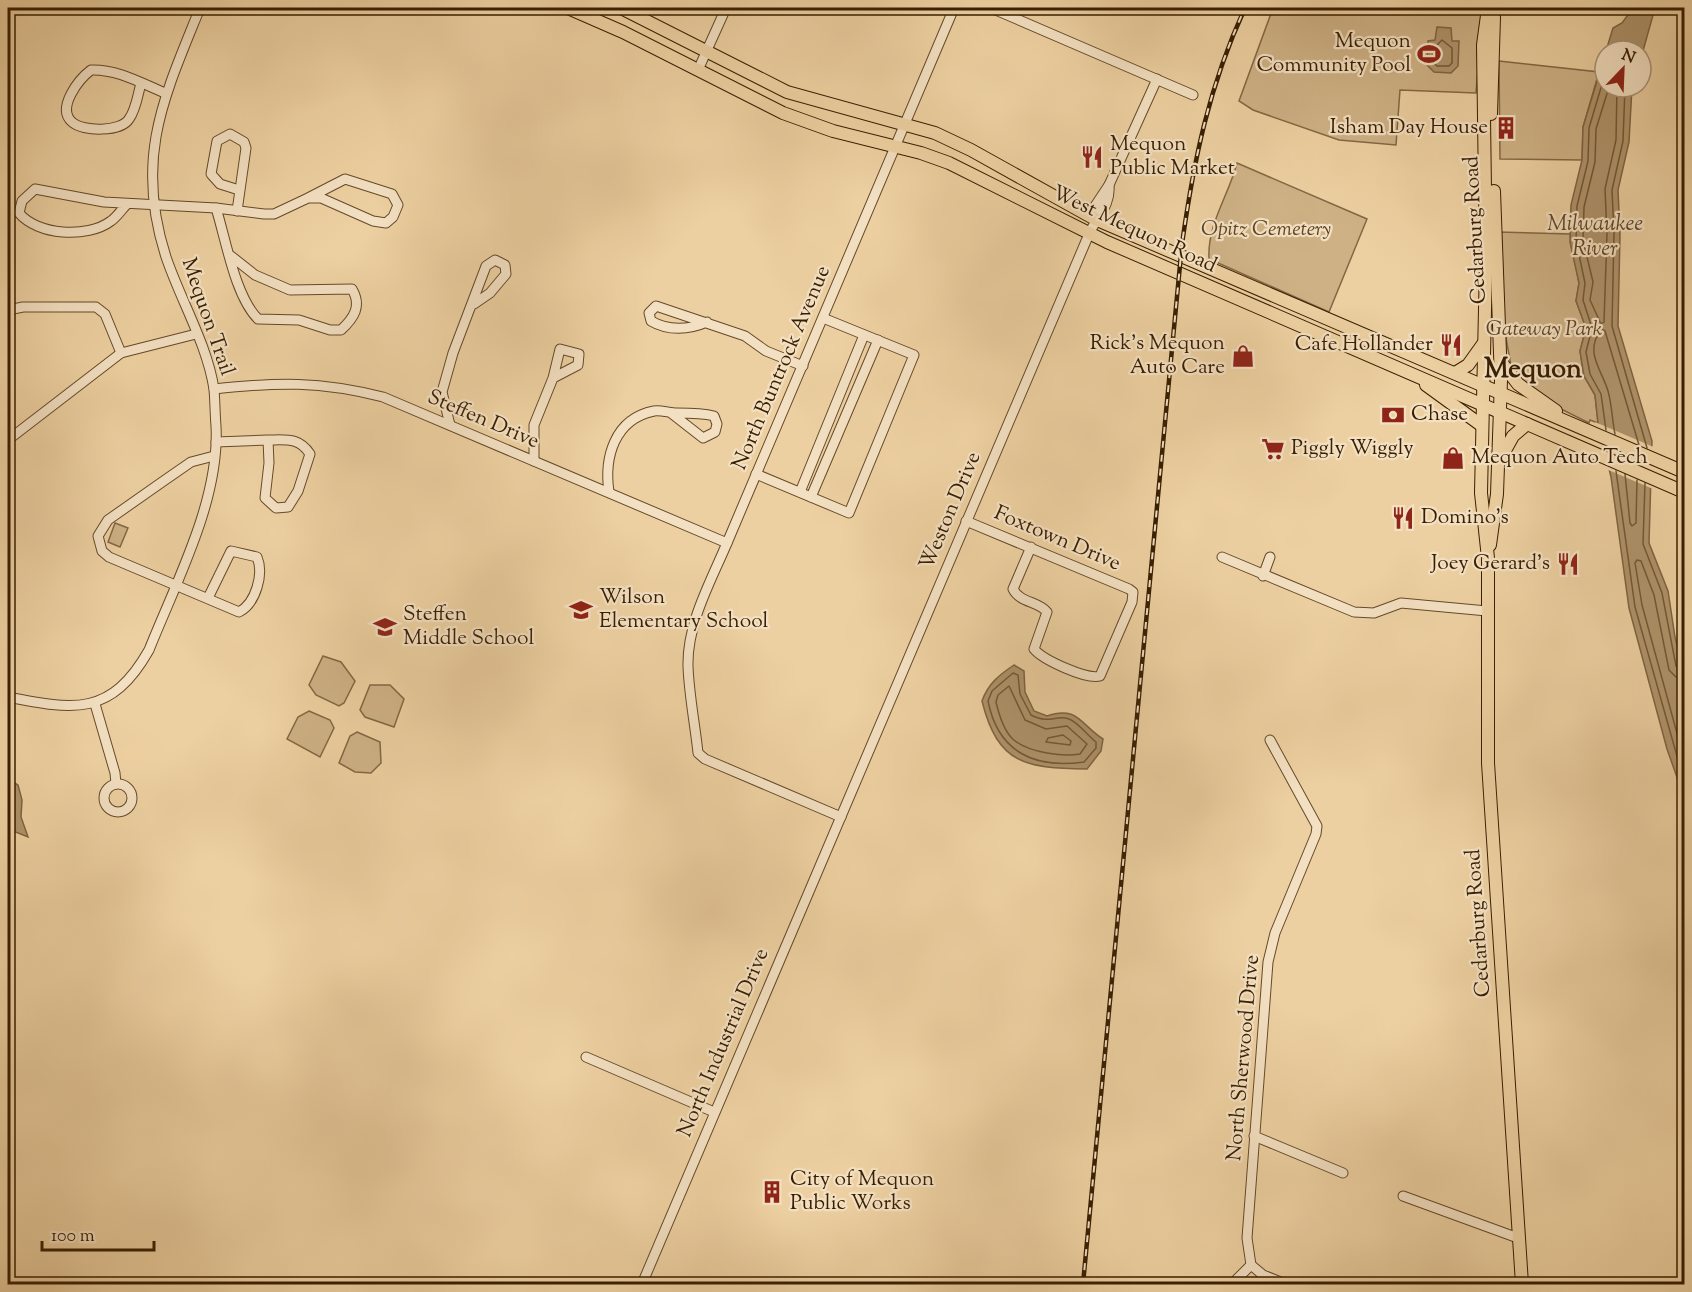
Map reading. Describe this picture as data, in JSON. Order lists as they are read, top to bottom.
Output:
{
  "streets": {
    "main road": ["West Mequon Road", "Cedarburg Road"],
    "street": [
      "Mequon Trail",
      "North Buntrock Avenue",
      "Steffen Drive",
      "Weston Drive",
      "Foxtown Drive",
      "North Industrial Drive",
      "North Sherwood Drive"
    ]
  },
  "crossings": [
    ["West Mequon Road", "Cedarburg Road"],
    ["West Mequon Road", "North Buntrock Avenue"],
    ["West Mequon Road", "Weston Drive"],
    ["Mequon Trail", "Steffen Drive"],
    ["North Buntrock Avenue", "Steffen Drive"],
    ["North Buntrock Avenue", "Weston Drive"],
    ["North Buntrock Avenue", "North Industrial Drive"],
    ["Weston Drive", "Foxtown Drive"],
    ["Weston Drive", "North Industrial Drive"]
  ],
  "districts": ["Mequon"],
  "water": ["Milwaukee River"],
  "parks": ["Opitz Cemetery", "Gateway Park"],
  "places": {
    "sports": ["Mequon Community Pool"],
    "building": ["Isham Day House", "City of Mequon Public Works"],
    "restaurant": [
      "Mequon Public Market",
      "Cafe Hollander",
      "Domino's",
      "Joey Gerard’s"
    ],
    "shop": ["Rick's Mequon Auto Care", "Mequon Auto Tech"],
    "bank": ["Chase"],
    "supermarket": ["Piggly Wiggly"],
    "school or university": ["Wilson Elementary School", "Steffen Middle School"]
  },
  "scale_bar": "100 m",
  "north": "top right"
}
